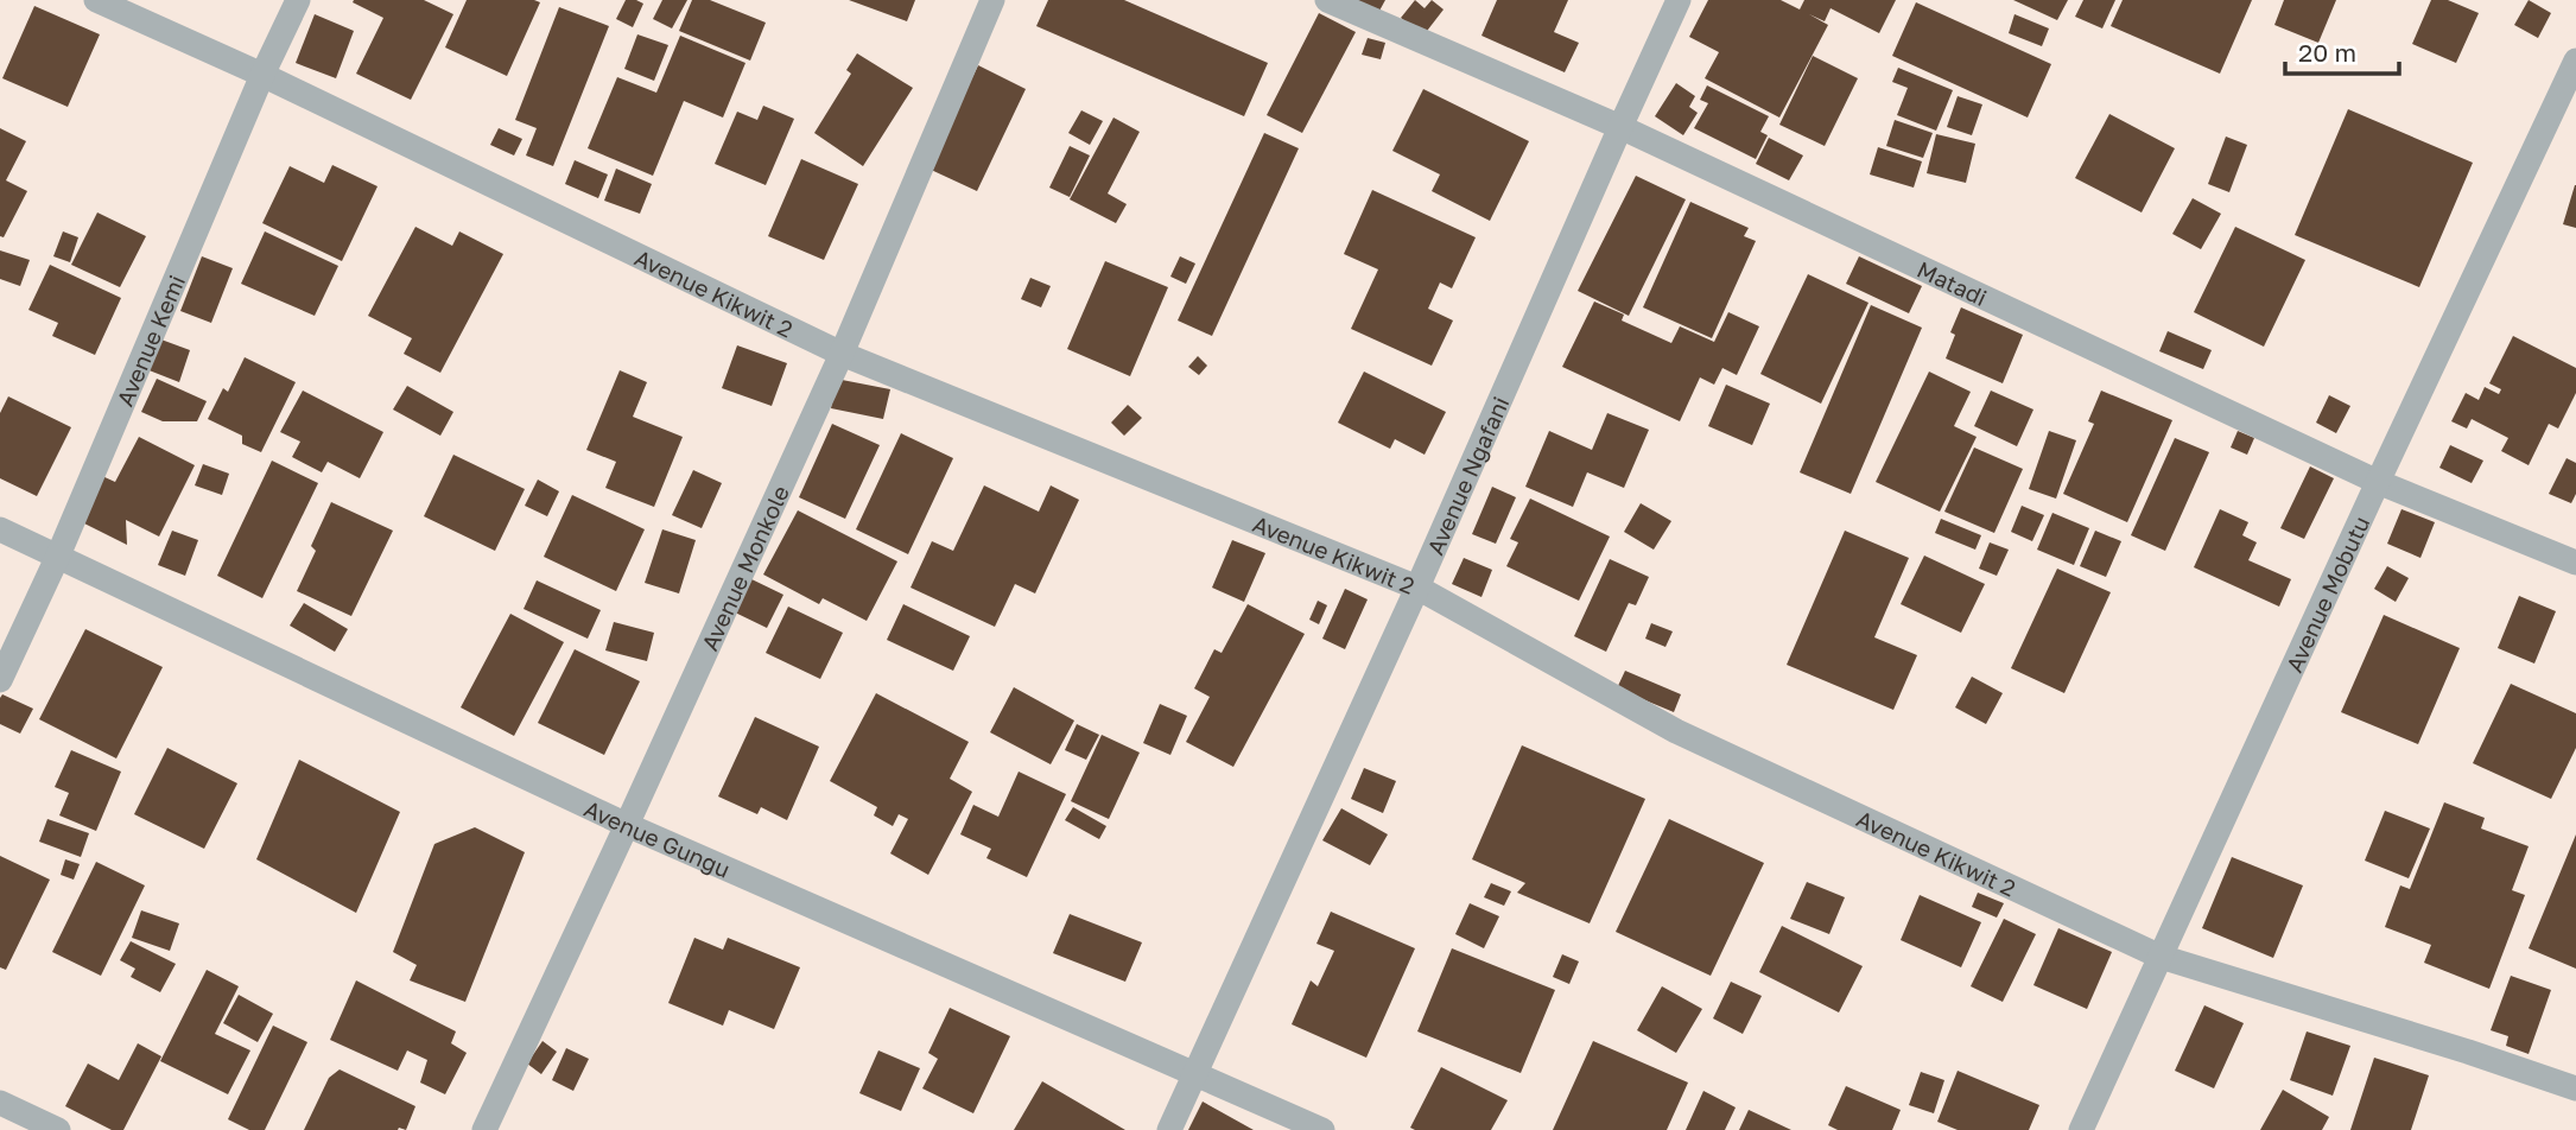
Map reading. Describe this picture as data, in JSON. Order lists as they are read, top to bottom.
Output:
{
  "streets": {
    "street": [
      "Matadi",
      "Avenue Kikwit 2",
      "Avenue Kemi",
      "Avenue Ngafani",
      "Avenue Monkole",
      "Avenue Mobutu",
      "Avenue Gungu"
    ]
  },
  "crossings": [
    ["Matadi", "Avenue Ngafani"],
    ["Matadi", "Avenue Mobutu"],
    ["Avenue Kikwit 2", "Avenue Kemi"],
    ["Avenue Kikwit 2", "Avenue Ngafani"],
    ["Avenue Kikwit 2", "Avenue Monkole"],
    ["Avenue Kikwit 2", "Avenue Mobutu"],
    ["Avenue Kemi", "Avenue Gungu"],
    ["Avenue Ngafani", "Avenue Gungu"],
    ["Avenue Monkole", "Avenue Gungu"]
  ],
  "scale_bar": "20 m"
}
